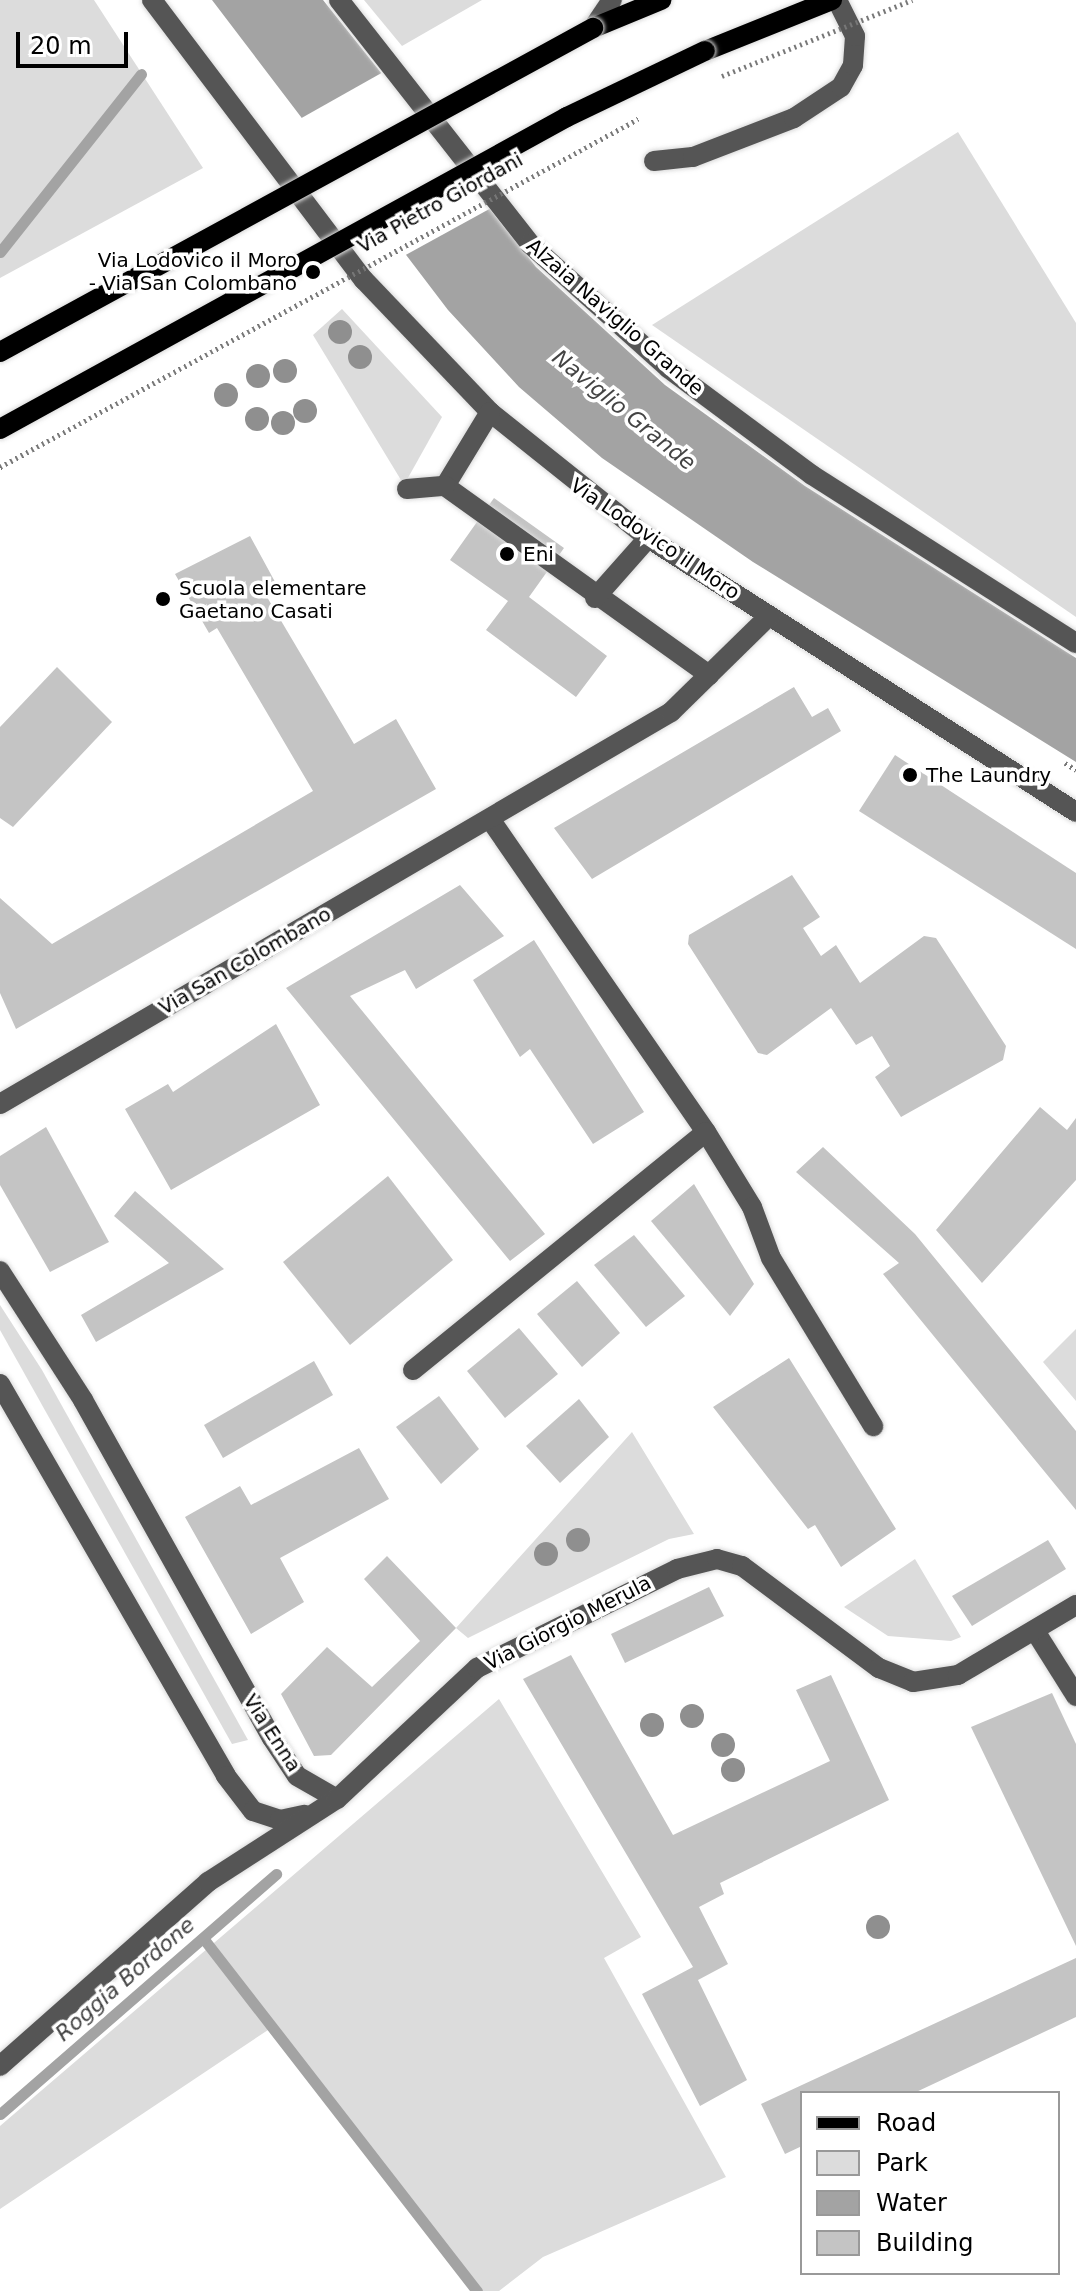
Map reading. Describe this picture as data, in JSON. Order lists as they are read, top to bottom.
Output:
{
  "streets": {
    "main road": ["Via Pietro Giordani"],
    "street": [
      "Alzaia Naviglio Grande",
      "Via Lodovico il Moro",
      "Via San Colombano",
      "Via Giorgio Merula",
      "Via Enna"
    ]
  },
  "crossings": [
    ["Via Lodovico il Moro", "Via San Colombano"],
    ["Via Giorgio Merula", "Via Enna"]
  ],
  "water": ["Naviglio Grande", "Roggia Bordone"],
  "places": [
    "Via Lodovico il Moro - Via San Colombano",
    "Eni",
    "Scuola elementare Gaetano Casati",
    "The Laundry"
  ],
  "legend": [
    "Road",
    "Park",
    "Water",
    "Building"
  ],
  "scale_bar": "20 m"
}
